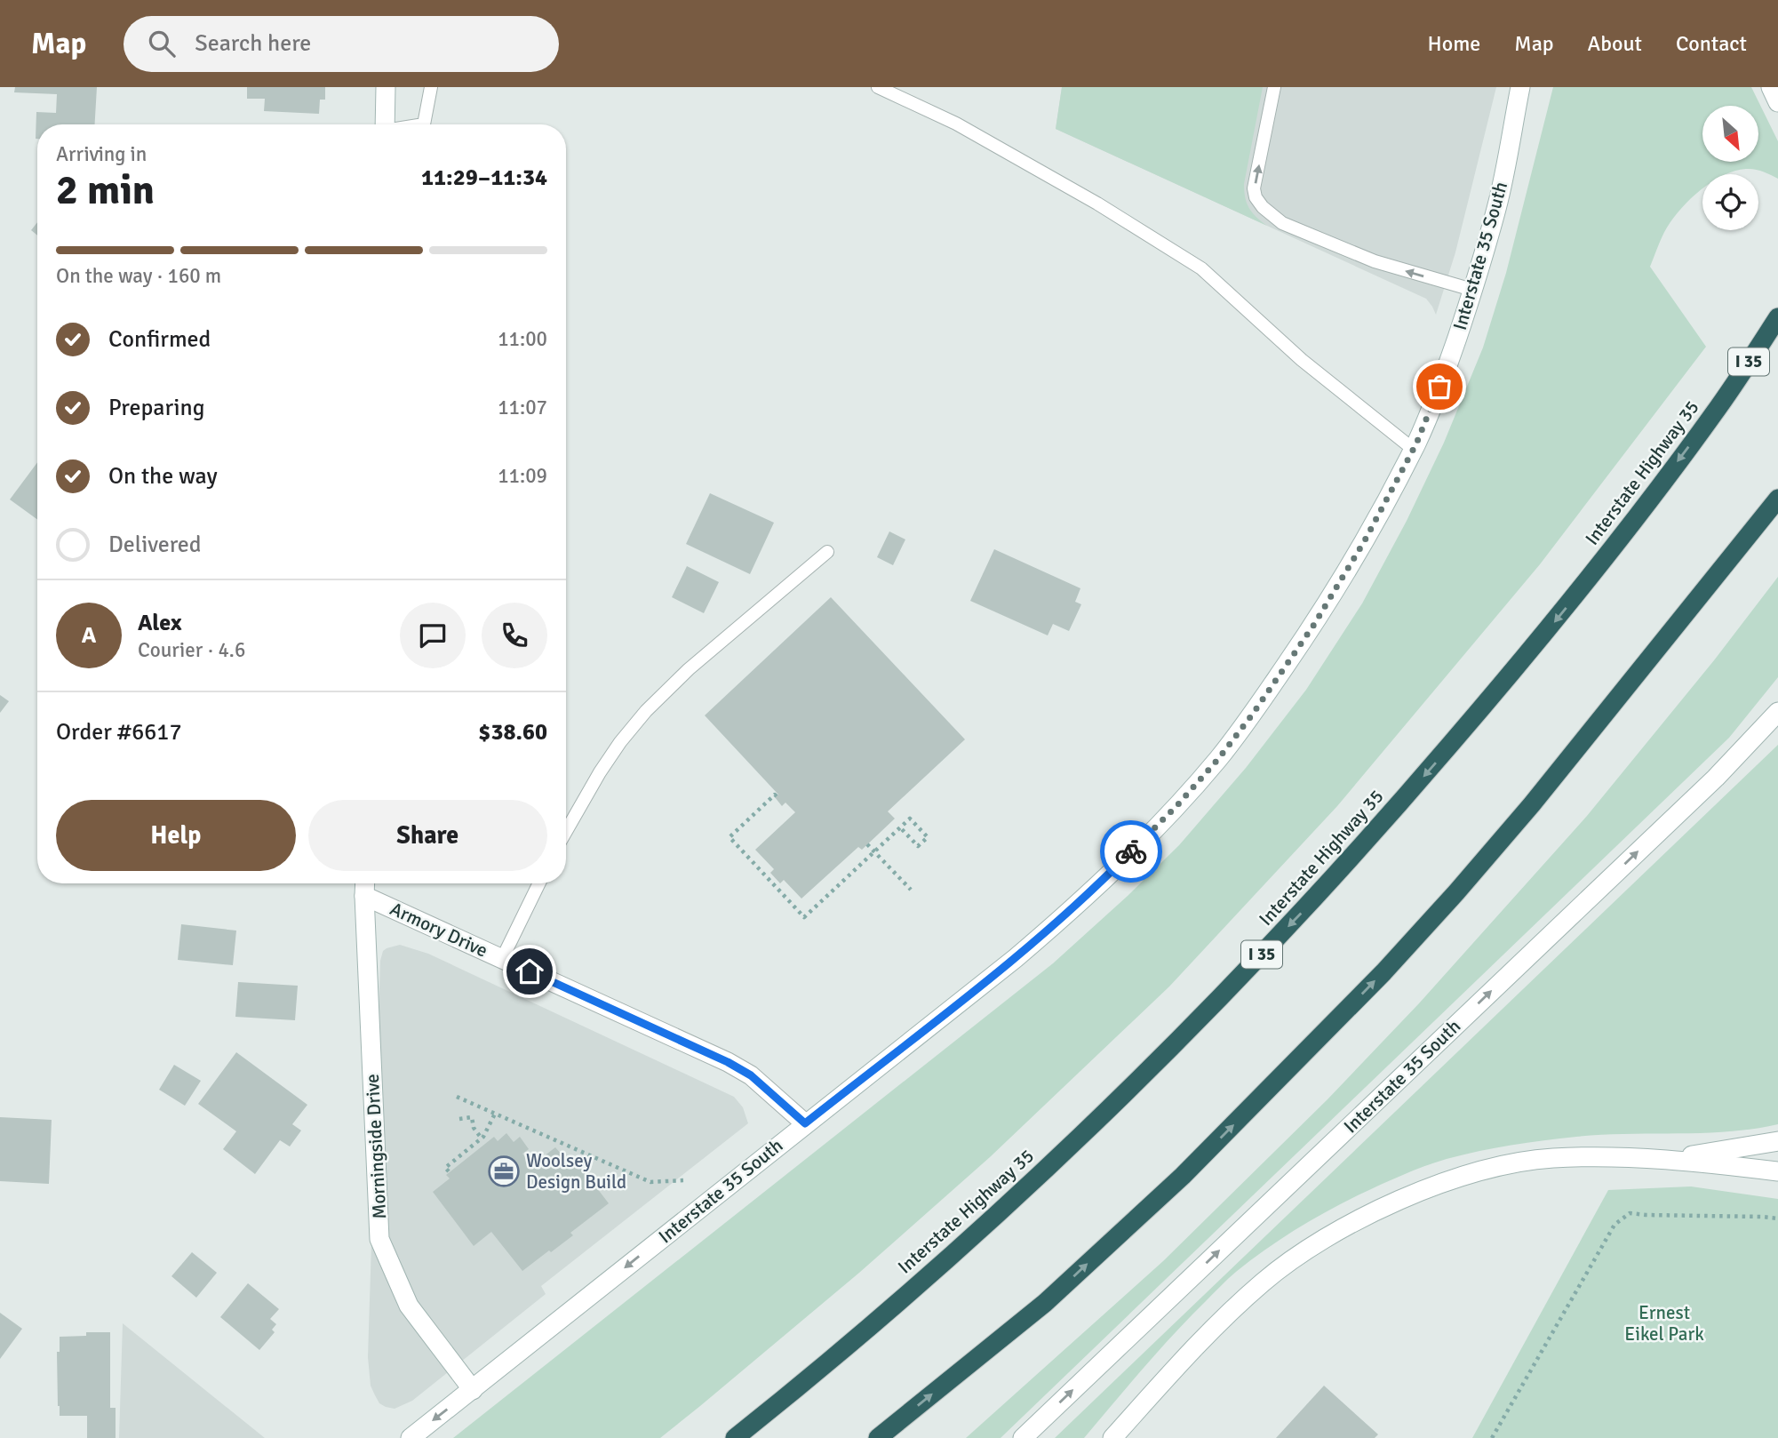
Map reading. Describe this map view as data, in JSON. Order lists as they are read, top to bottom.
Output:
{
  "streets": {
    "highway": ["I 35", "Interstate Highway 35"],
    "main road": ["Interstate 35 South", "Armory Drive", "Morningside Drive"]
  },
  "crossings": [
    ["Interstate 35 South", "Armory Drive"],
    ["Interstate 35 South", "Morningside Drive"],
    ["Armory Drive", "Morningside Drive"]
  ],
  "parks": ["Ernest Eikel Park"],
  "places": {
    "office": ["Woolsey Design Build"]
  },
  "north": "bottom right",
  "page": {
    "header": "Map",
    "search": "Search here",
    "nav": [
      "Home",
      "Map",
      "About",
      "Contact"
    ],
    "heading": ["2 min", "Arriving in", "11:29–11:34"],
    "panel": [
      "Alex",
      "Courier · 4.6",
      "Order #6617",
      "$38.60"
    ],
    "bar": "On the way · 160 m",
    "list": [
      ["Confirmed", "11:00"],
      ["Preparing", "11:07"],
      ["On the way", "11:09"],
      "Delivered"
    ],
    "round": "A",
    "buttons": ["Help", "Share"]
  }
}
